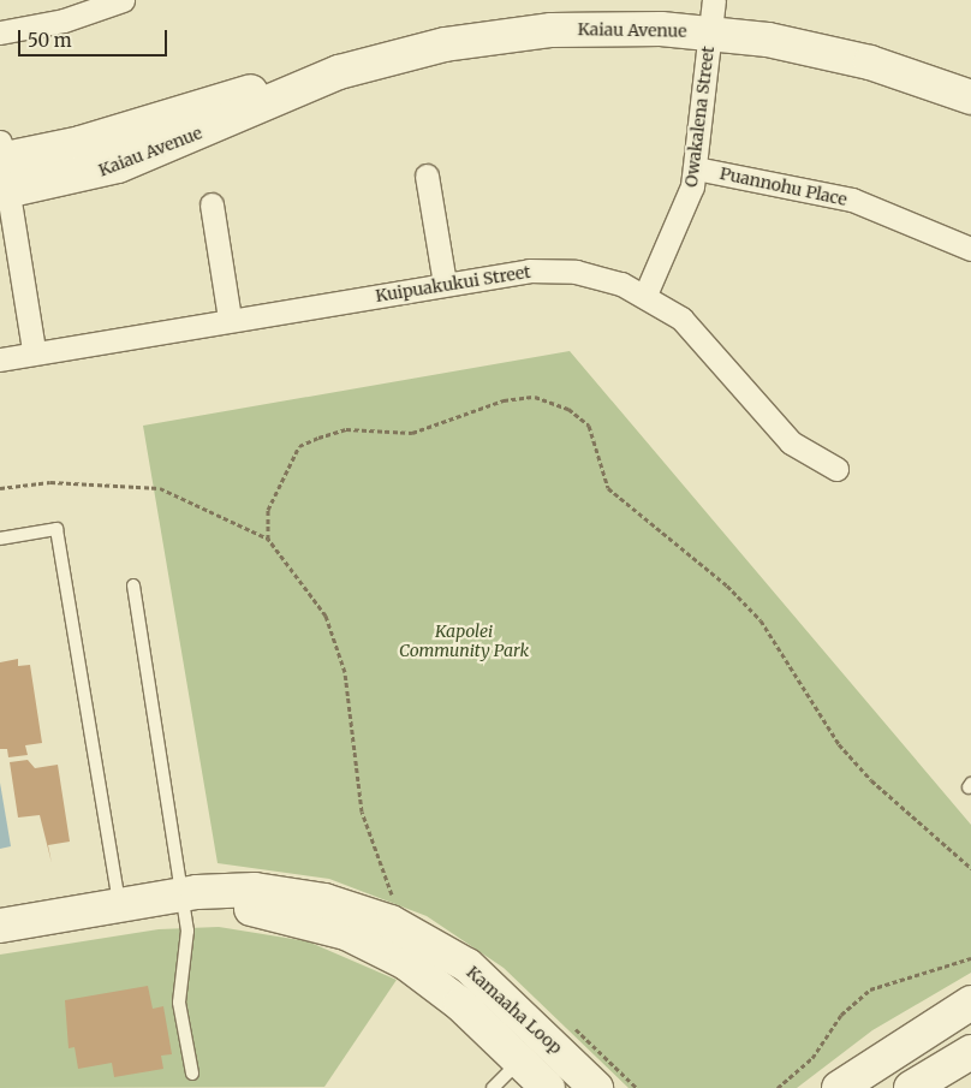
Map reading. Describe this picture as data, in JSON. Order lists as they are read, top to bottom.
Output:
{
  "streets": {
    "street": [
      "Kaiau Avenue",
      "Owakalena Street",
      "Puannohu Place",
      "Kuipuakukui Street",
      "Kamaaha Loop"
    ]
  },
  "crossings": [
    ["Kaiau Avenue", "Owakalena Street"],
    ["Owakalena Street", "Puannohu Place"],
    ["Owakalena Street", "Kuipuakukui Street"]
  ],
  "parks": ["Kapolei Community Park"],
  "scale_bar": "50 m"
}
